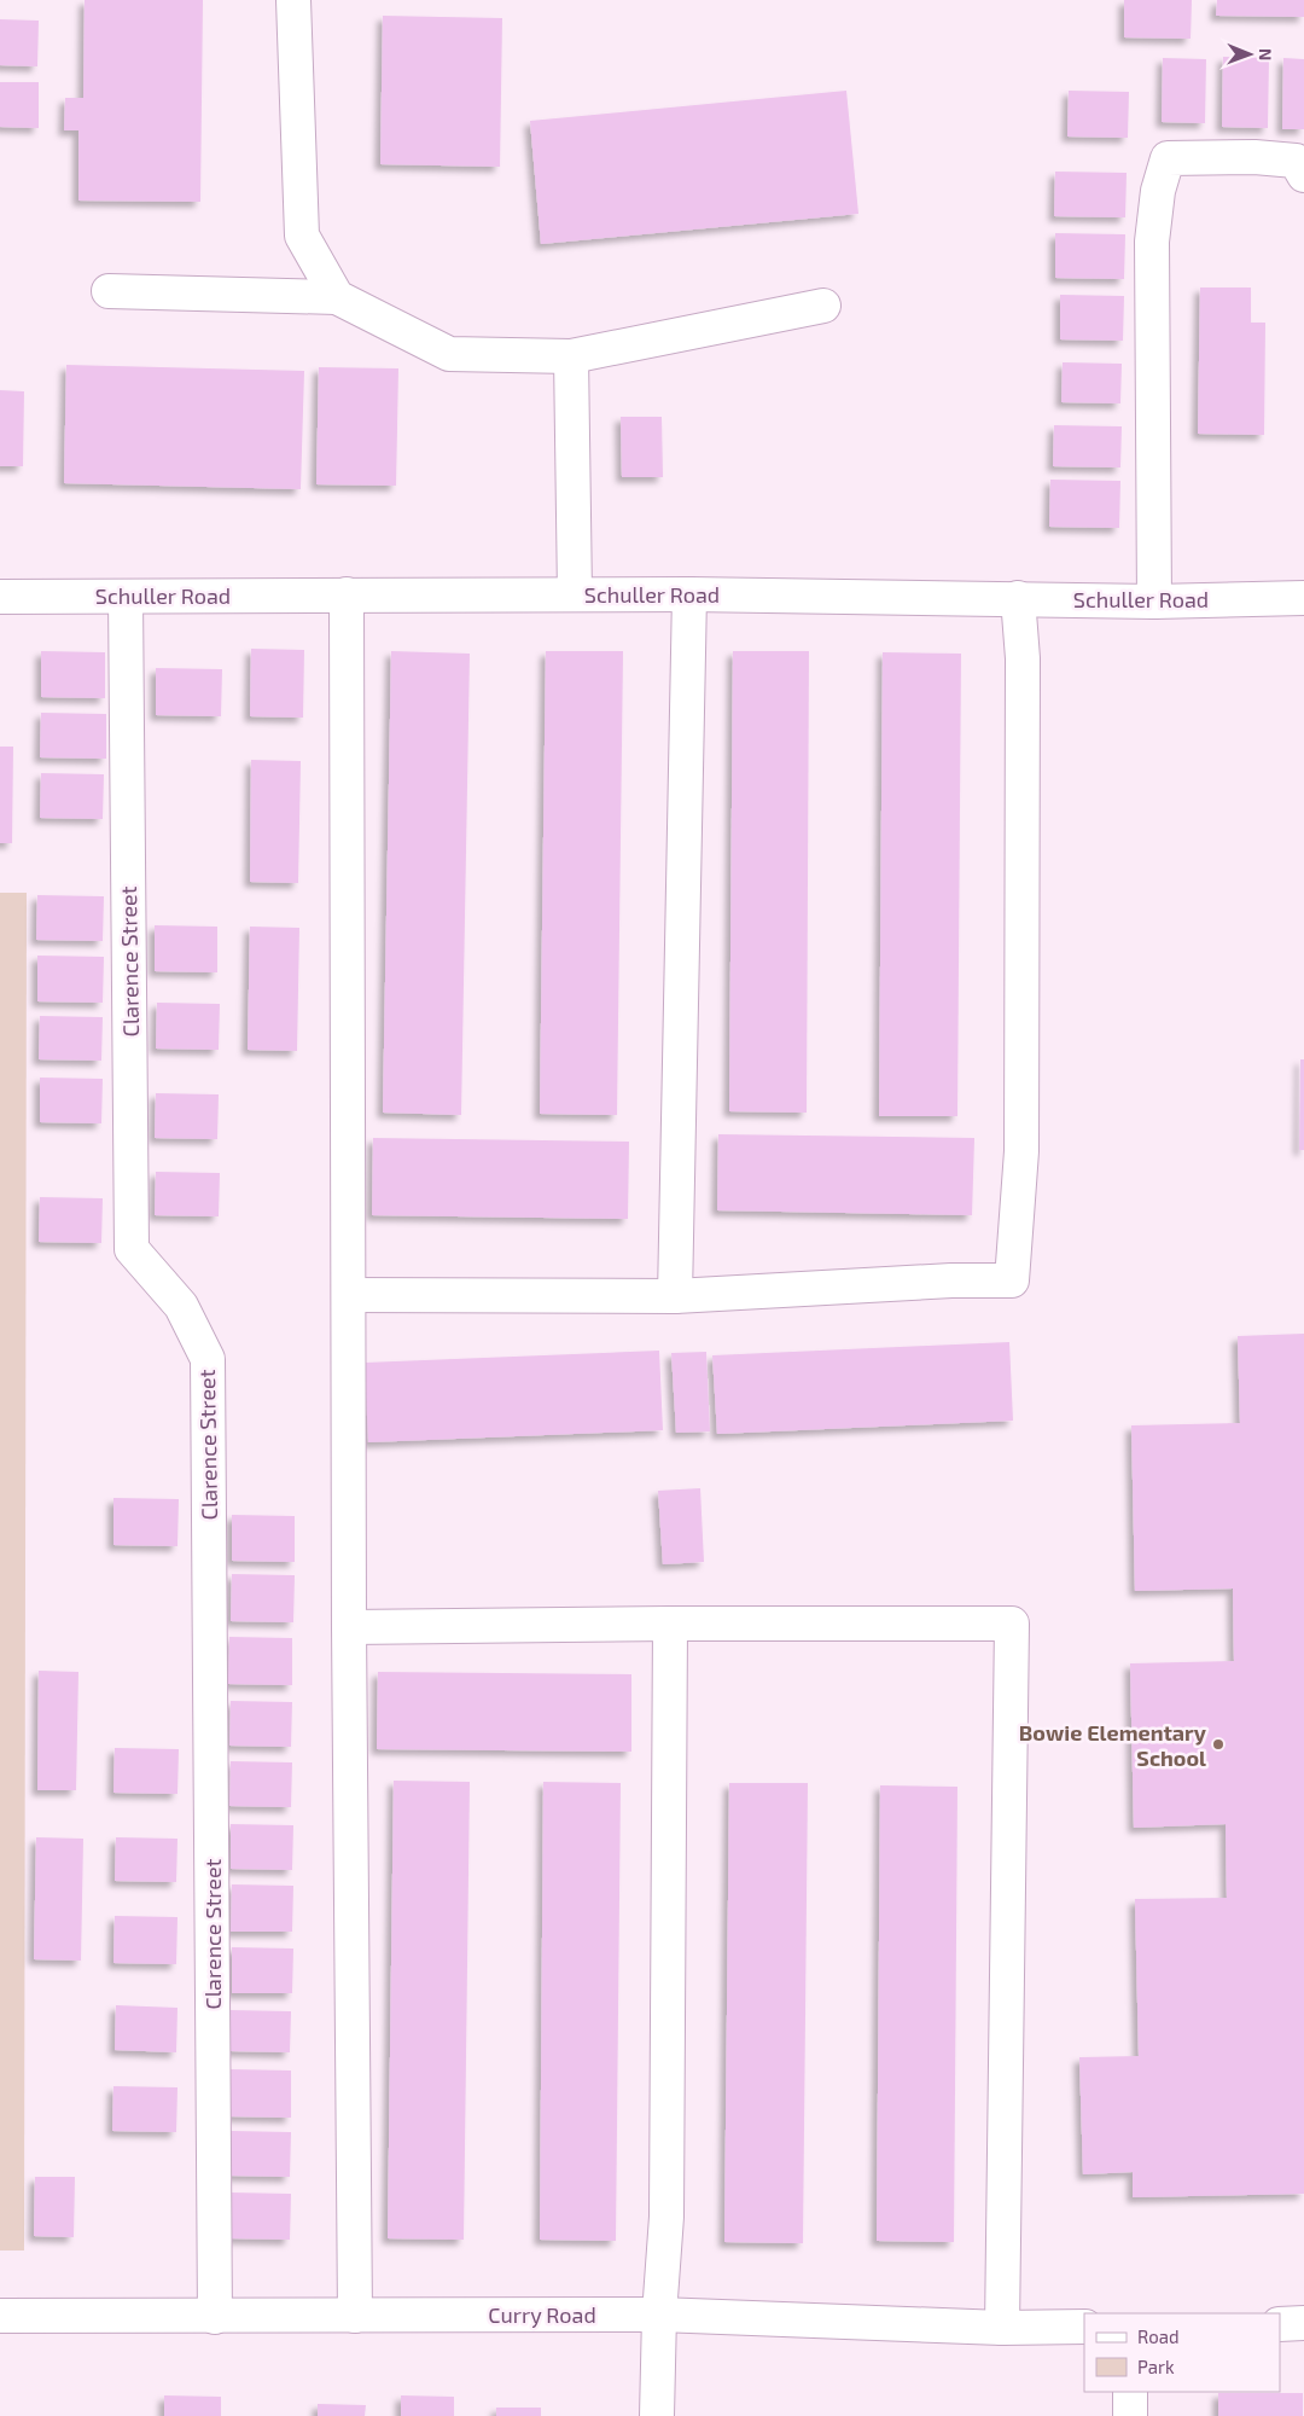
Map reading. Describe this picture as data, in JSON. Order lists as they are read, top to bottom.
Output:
{
  "streets": {
    "street": ["Schuller Road", "Clarence Street", "Curry Road"]
  },
  "crossings": [
    ["Schuller Road", "Clarence Street"],
    ["Clarence Street", "Curry Road"]
  ],
  "places": ["Bowie Elementary School"],
  "legend": ["Road", "Park"],
  "north": "right"
}
